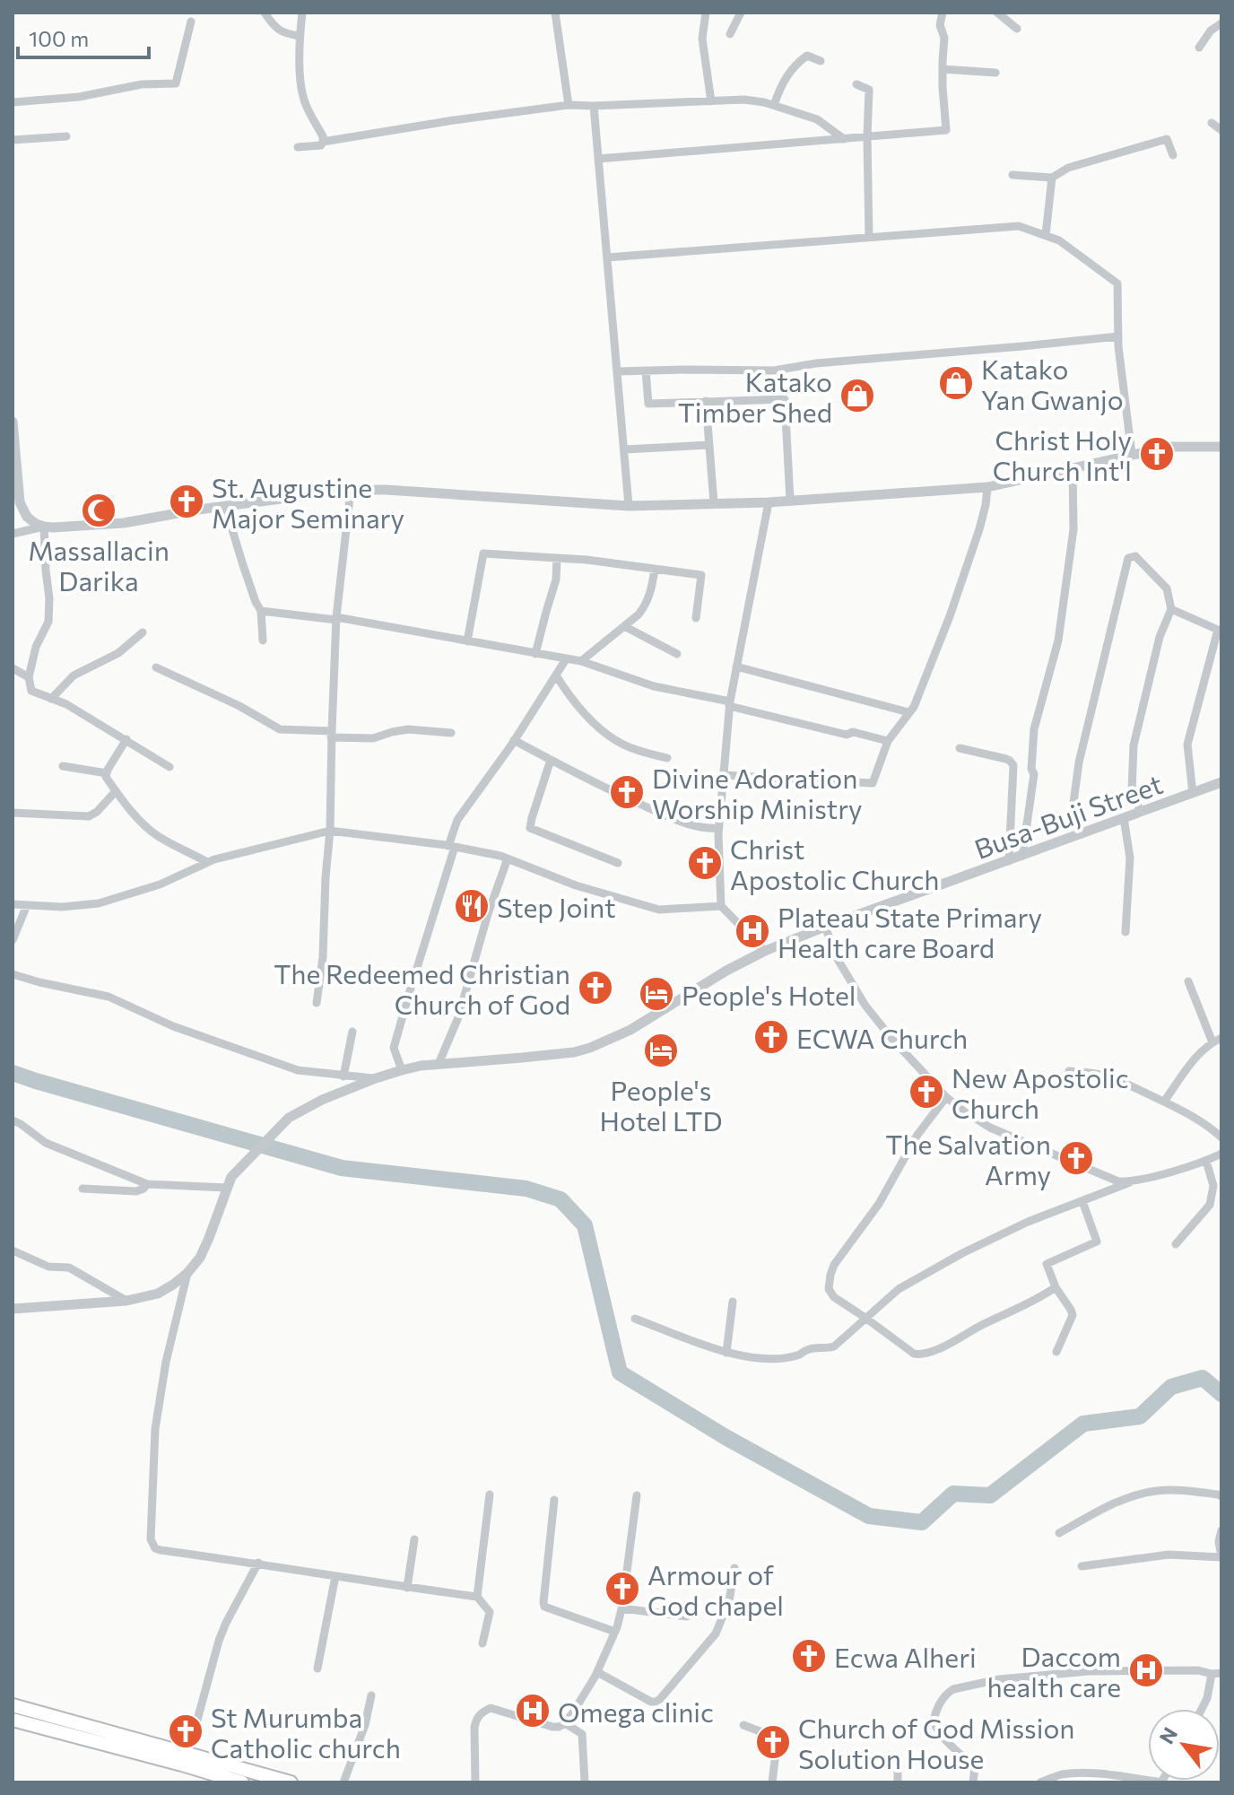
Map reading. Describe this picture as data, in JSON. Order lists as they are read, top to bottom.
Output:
{
  "streets": {
    "street": ["Busa-Buji Street"]
  },
  "places": {
    "shop": ["Katako Yan Gwanjo", "Katako Timber Shed"],
    "church": [
      "Christ Holy Church Int'l",
      "St. Augustine Major Seminary",
      "Divine Adoration Worship Ministry",
      "Christ Apostolic Church",
      "The Redeemed Christian Church of God",
      "ECWA Church",
      "New Apostolic Church",
      "The Salvation Army",
      "Armour of God chapel",
      "Ecwa Alheri",
      "St Murumba Catholic church",
      "Church of God Mission Solution House"
    ],
    "mosque": ["Massallacin Darika"],
    "restaurant": ["Step Joint"],
    "hospital": ["Plateau State Primary Health care Board", "Daccom health care", "Omega clinic"],
    "hotel": ["People's Hotel", "People's Hotel LTD"]
  },
  "scale_bar": "100 m",
  "north": "top left"
}
